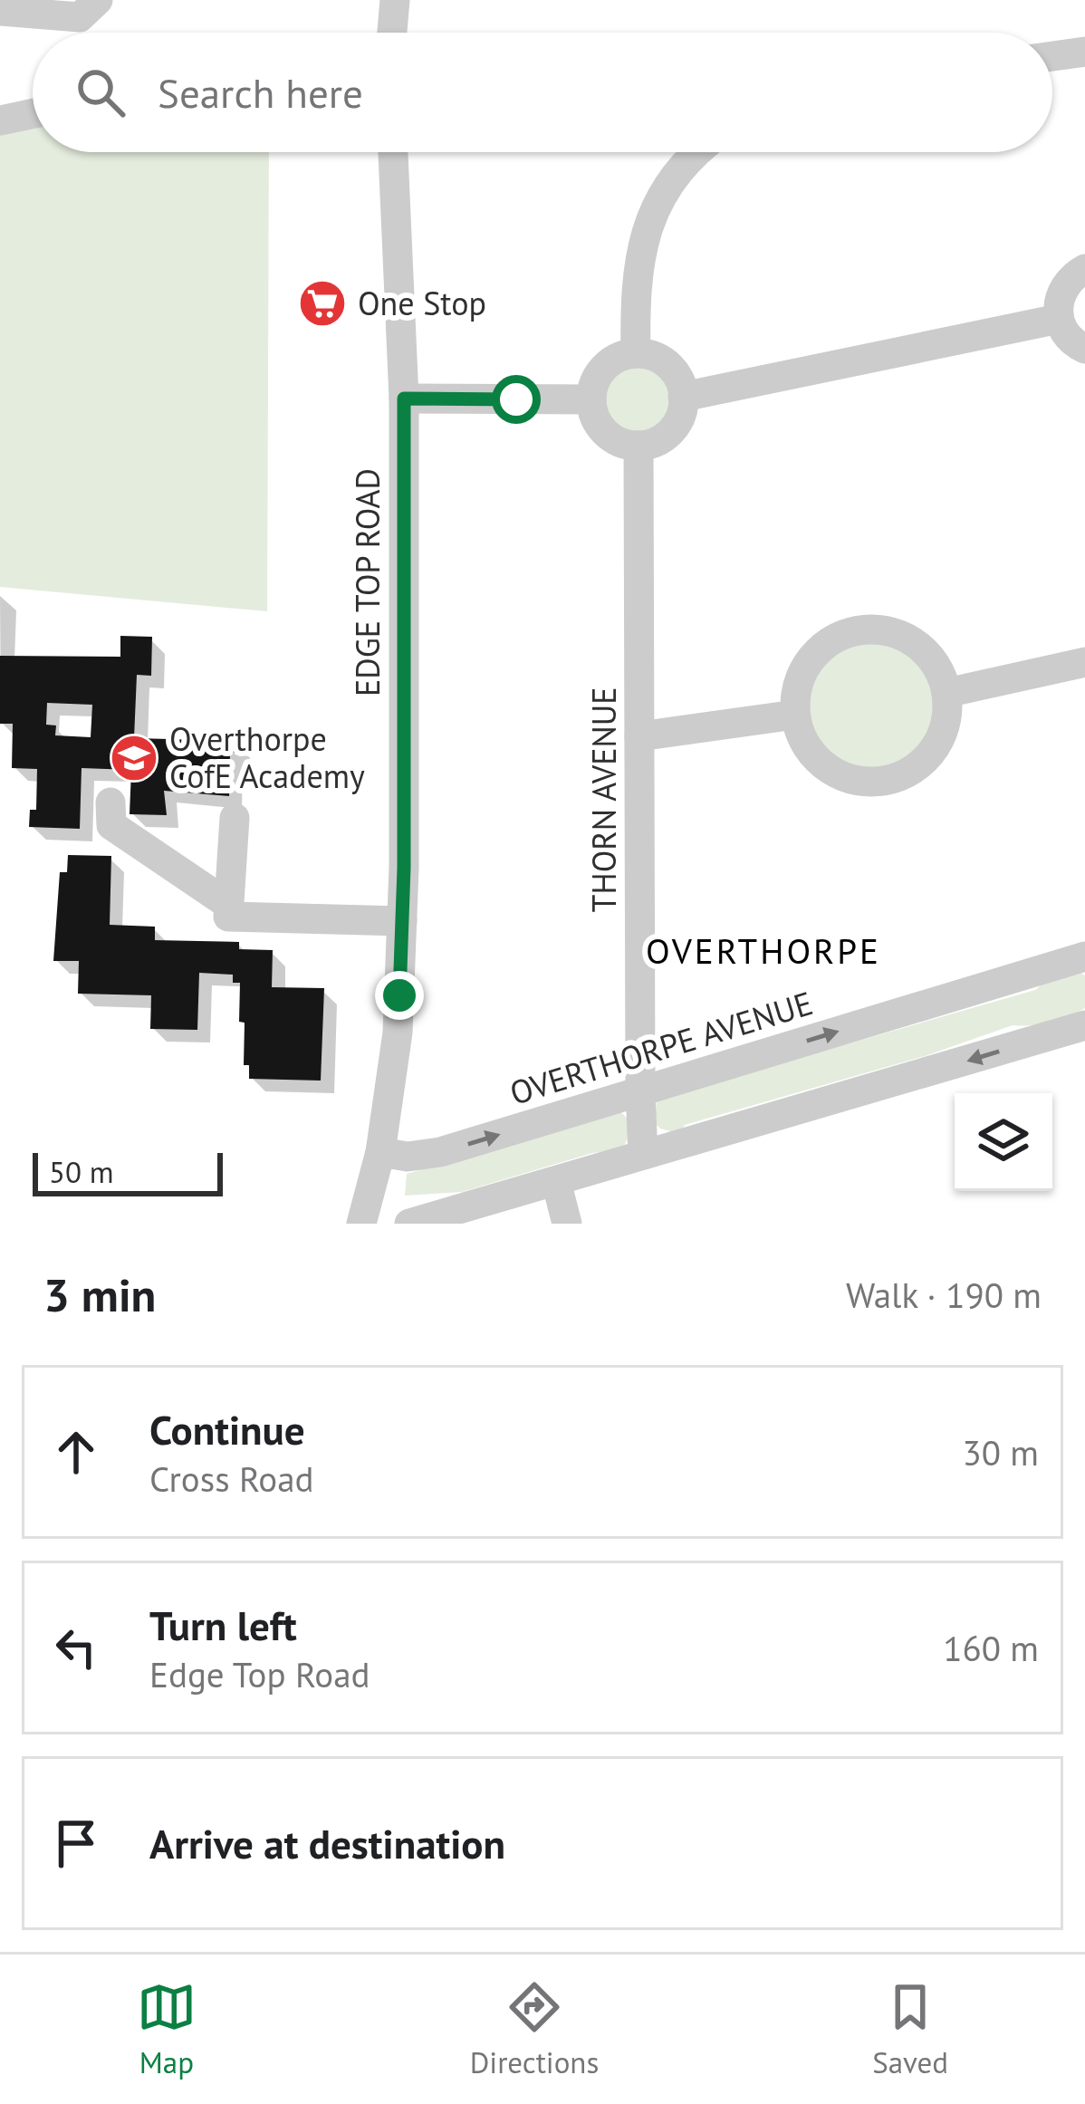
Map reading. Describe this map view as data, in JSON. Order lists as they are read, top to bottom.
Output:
{
  "streets": {
    "street": ["EDGE TOP ROAD", "THORN AVENUE", "OVERTHORPE AVENUE"]
  },
  "crossings": [
    ["EDGE TOP ROAD", "OVERTHORPE AVENUE"],
    ["THORN AVENUE", "OVERTHORPE AVENUE"]
  ],
  "districts": ["OVERTHORPE"],
  "places": {
    "supermarket": ["One Stop"],
    "school or university": ["Overthorpe CofE Academy"]
  },
  "scale_bar": "50 m",
  "page": {
    "search": "Search here",
    "scale": "50 m",
    "heading": ["3 min", "Walk · 190 m"],
    "list": [
      ["Continue", "Cross Road", "30 m"],
      ["Turn left", "Edge Top Road", "160 m"],
      "Arrive at destination"
    ],
    "nav": ["Map", "Directions", "Saved"]
  }
}
